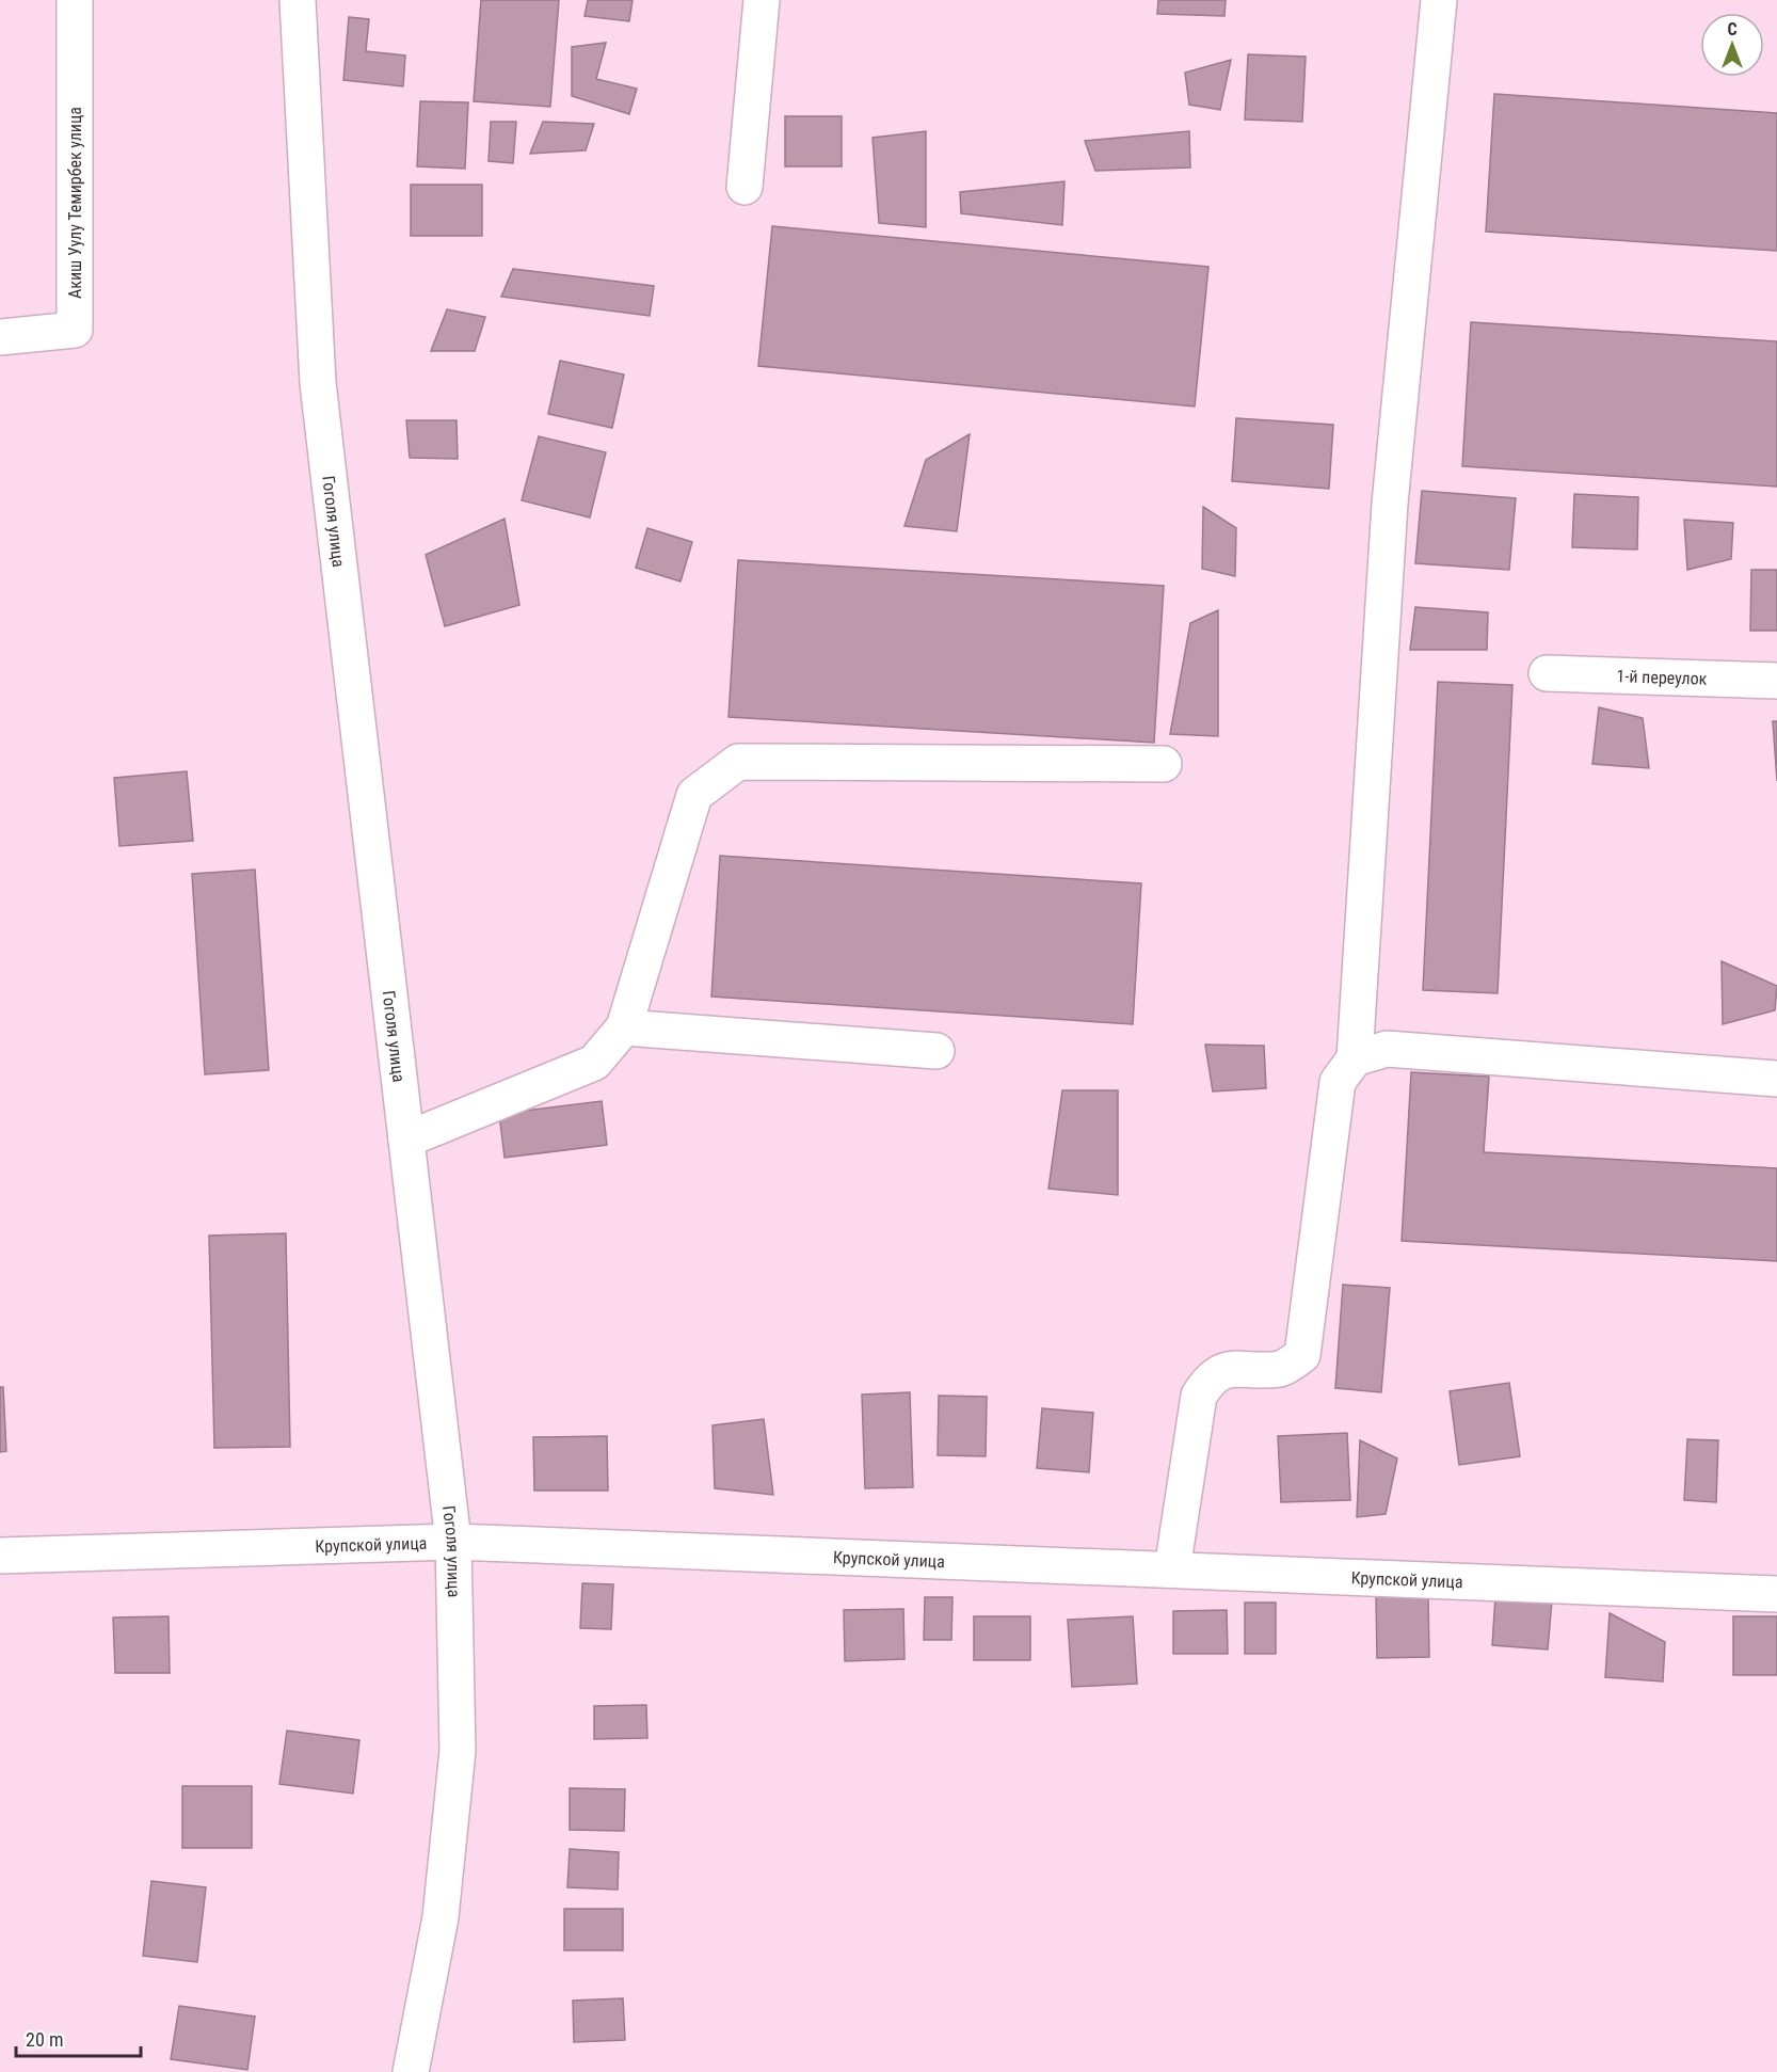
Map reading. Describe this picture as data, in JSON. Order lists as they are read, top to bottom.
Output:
{
  "streets": {
    "street": [
      "Акиш Уулу Темирбек улица",
      "Гоголя улица",
      "1-й переулок",
      "Крупской улица"
    ]
  },
  "crossings": [
    ["Гоголя улица", "Крупской улица"]
  ],
  "scale_bar": "20 m",
  "north": "top"
}
